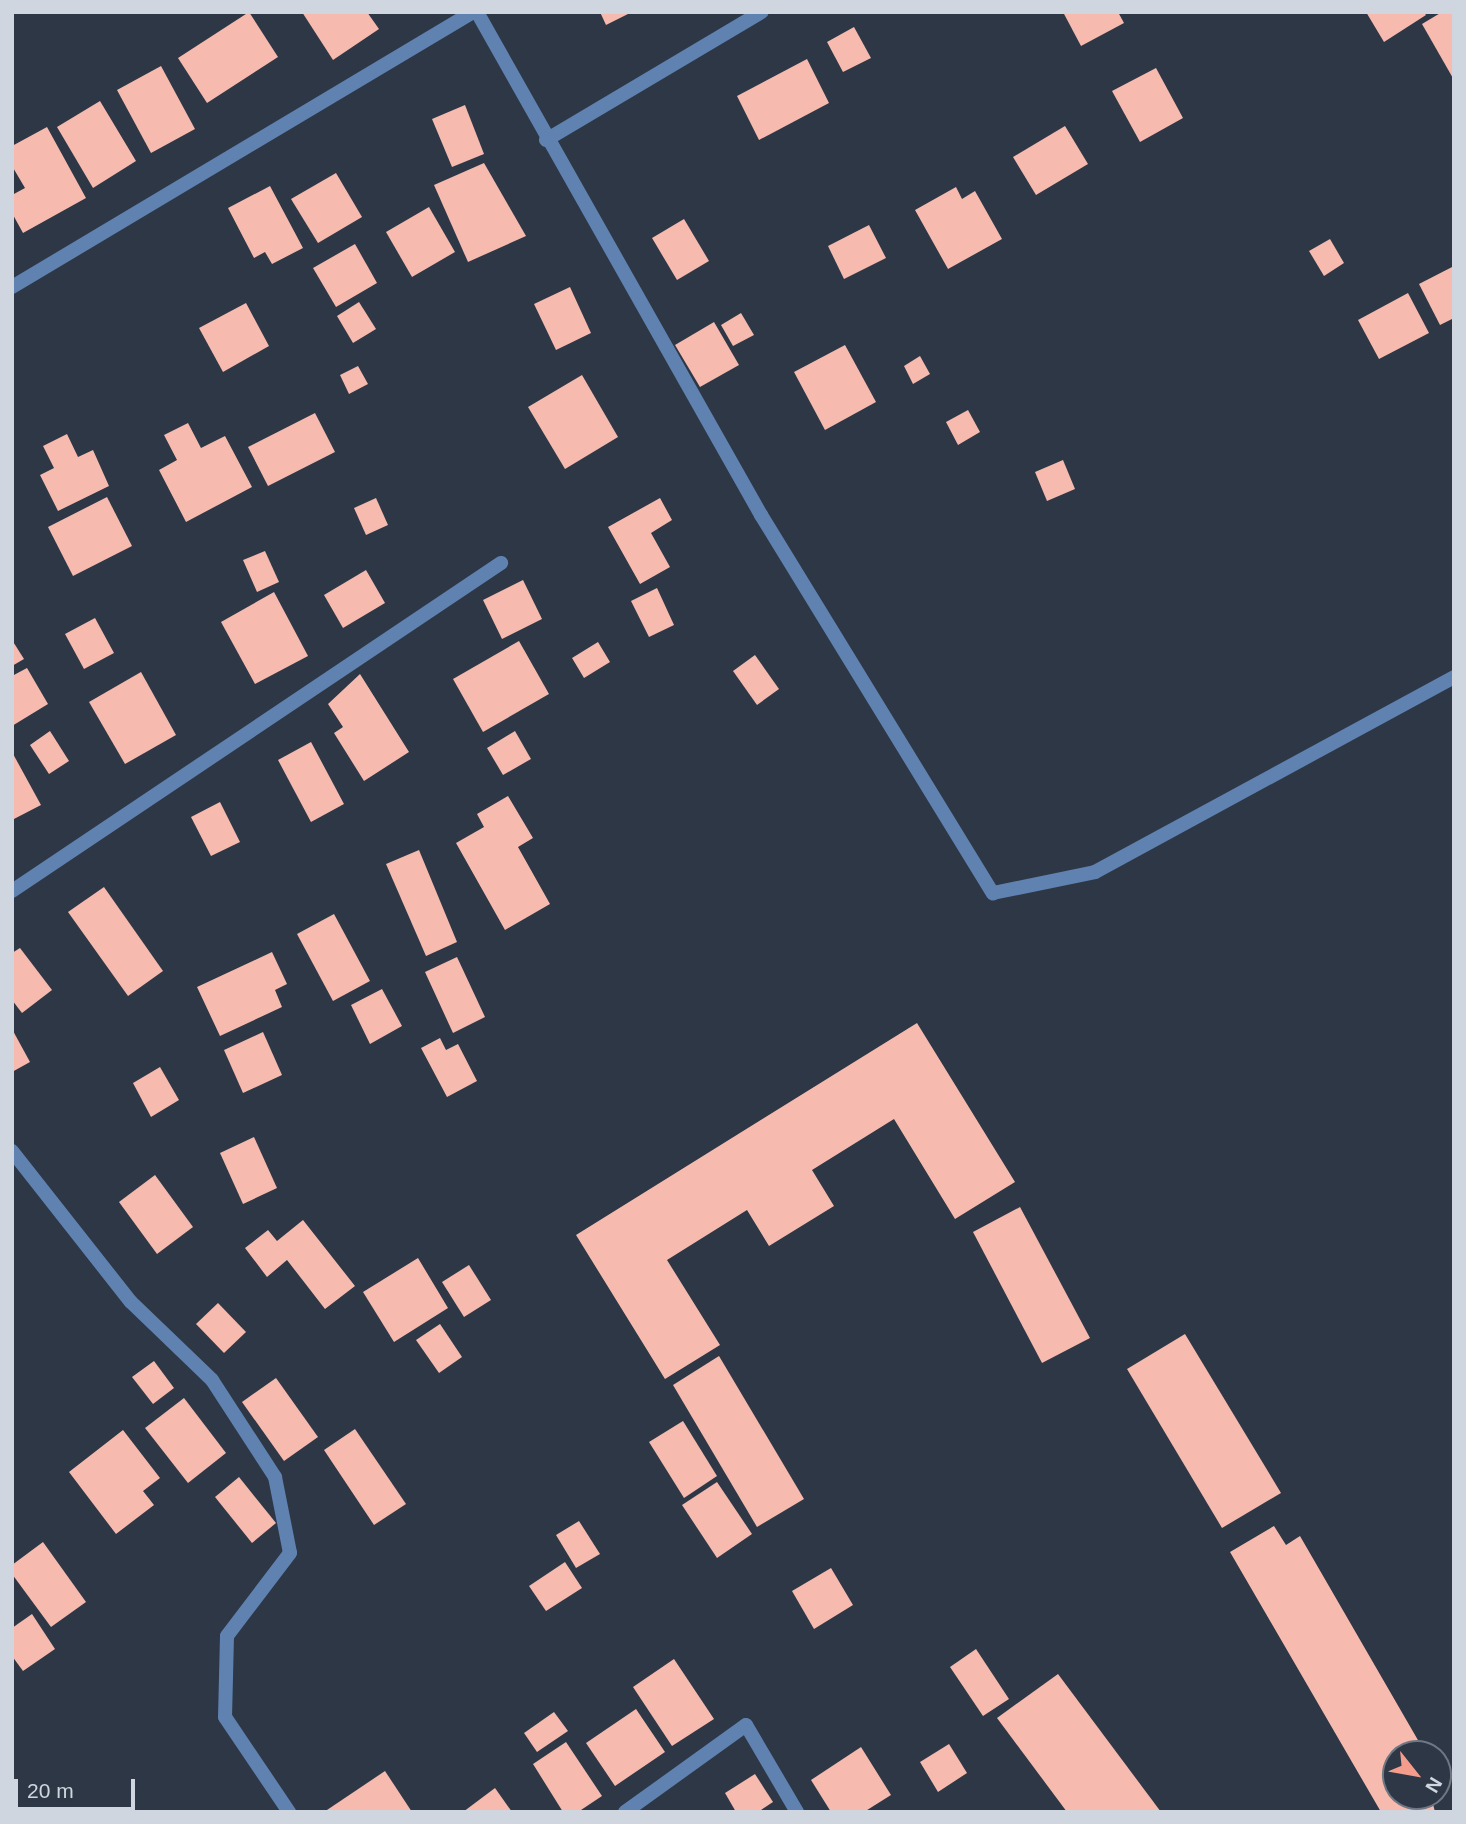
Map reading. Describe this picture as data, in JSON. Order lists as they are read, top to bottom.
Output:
{
  "scale_bar": "20 m",
  "north": "bottom right"
}
